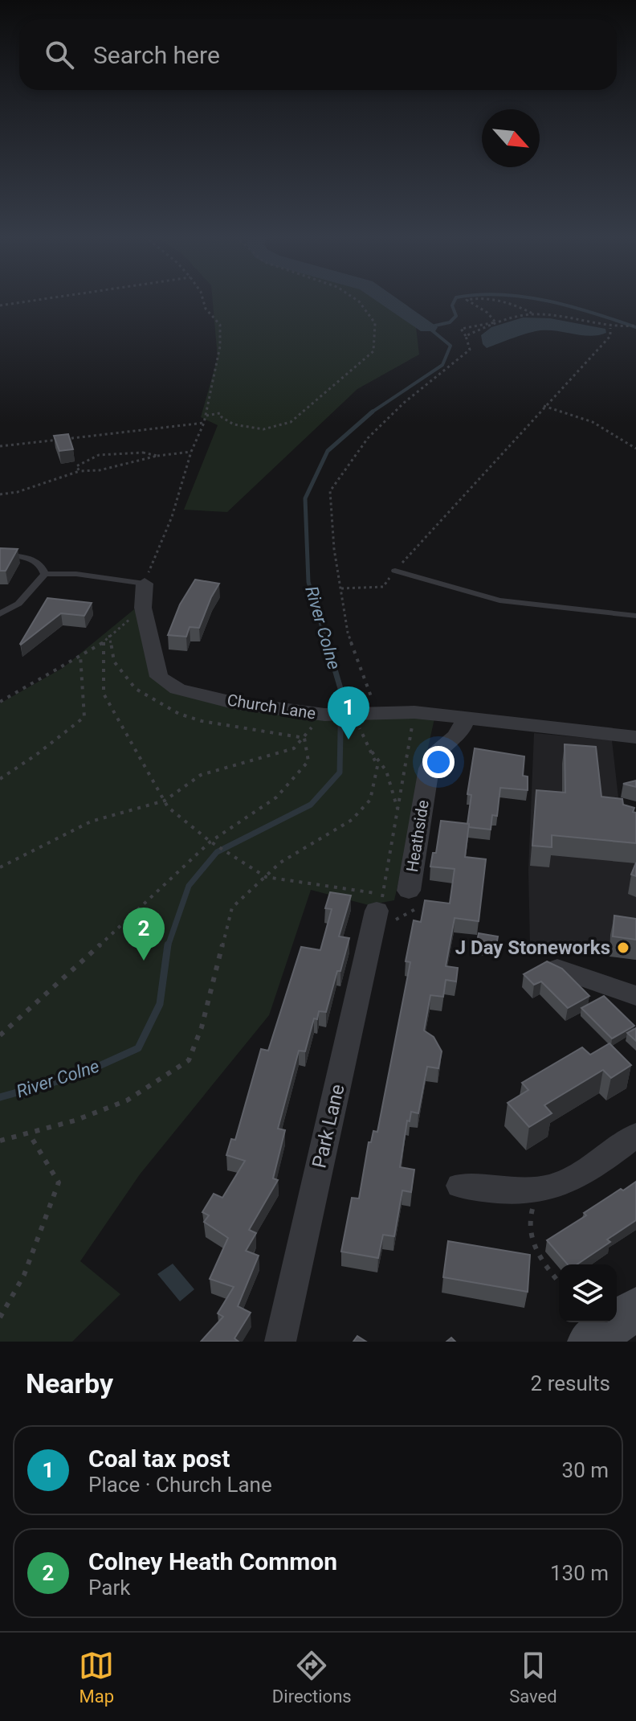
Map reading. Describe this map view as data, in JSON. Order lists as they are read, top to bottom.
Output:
{
  "streets": {
    "street": ["Church Lane", "Heathside", "Park Lane"]
  },
  "crossings": [
    ["Church Lane", "Heathside"]
  ],
  "water": ["River Colne"],
  "places": ["J Day Stoneworks"],
  "north": "bottom right",
  "page": {
    "search": "Search here",
    "pins": ["1", "2"],
    "heading": ["Nearby", "2 results"],
    "list": [
      {
        "mark": "1",
        "name": "Coal tax post",
        "note": "Place · Church Lane",
        "value": "30 m"
      },
      {
        "mark": "2",
        "name": "Colney Heath Common",
        "note": "Park",
        "value": "130 m"
      }
    ],
    "nav": ["Map", "Directions", "Saved"]
  }
}
